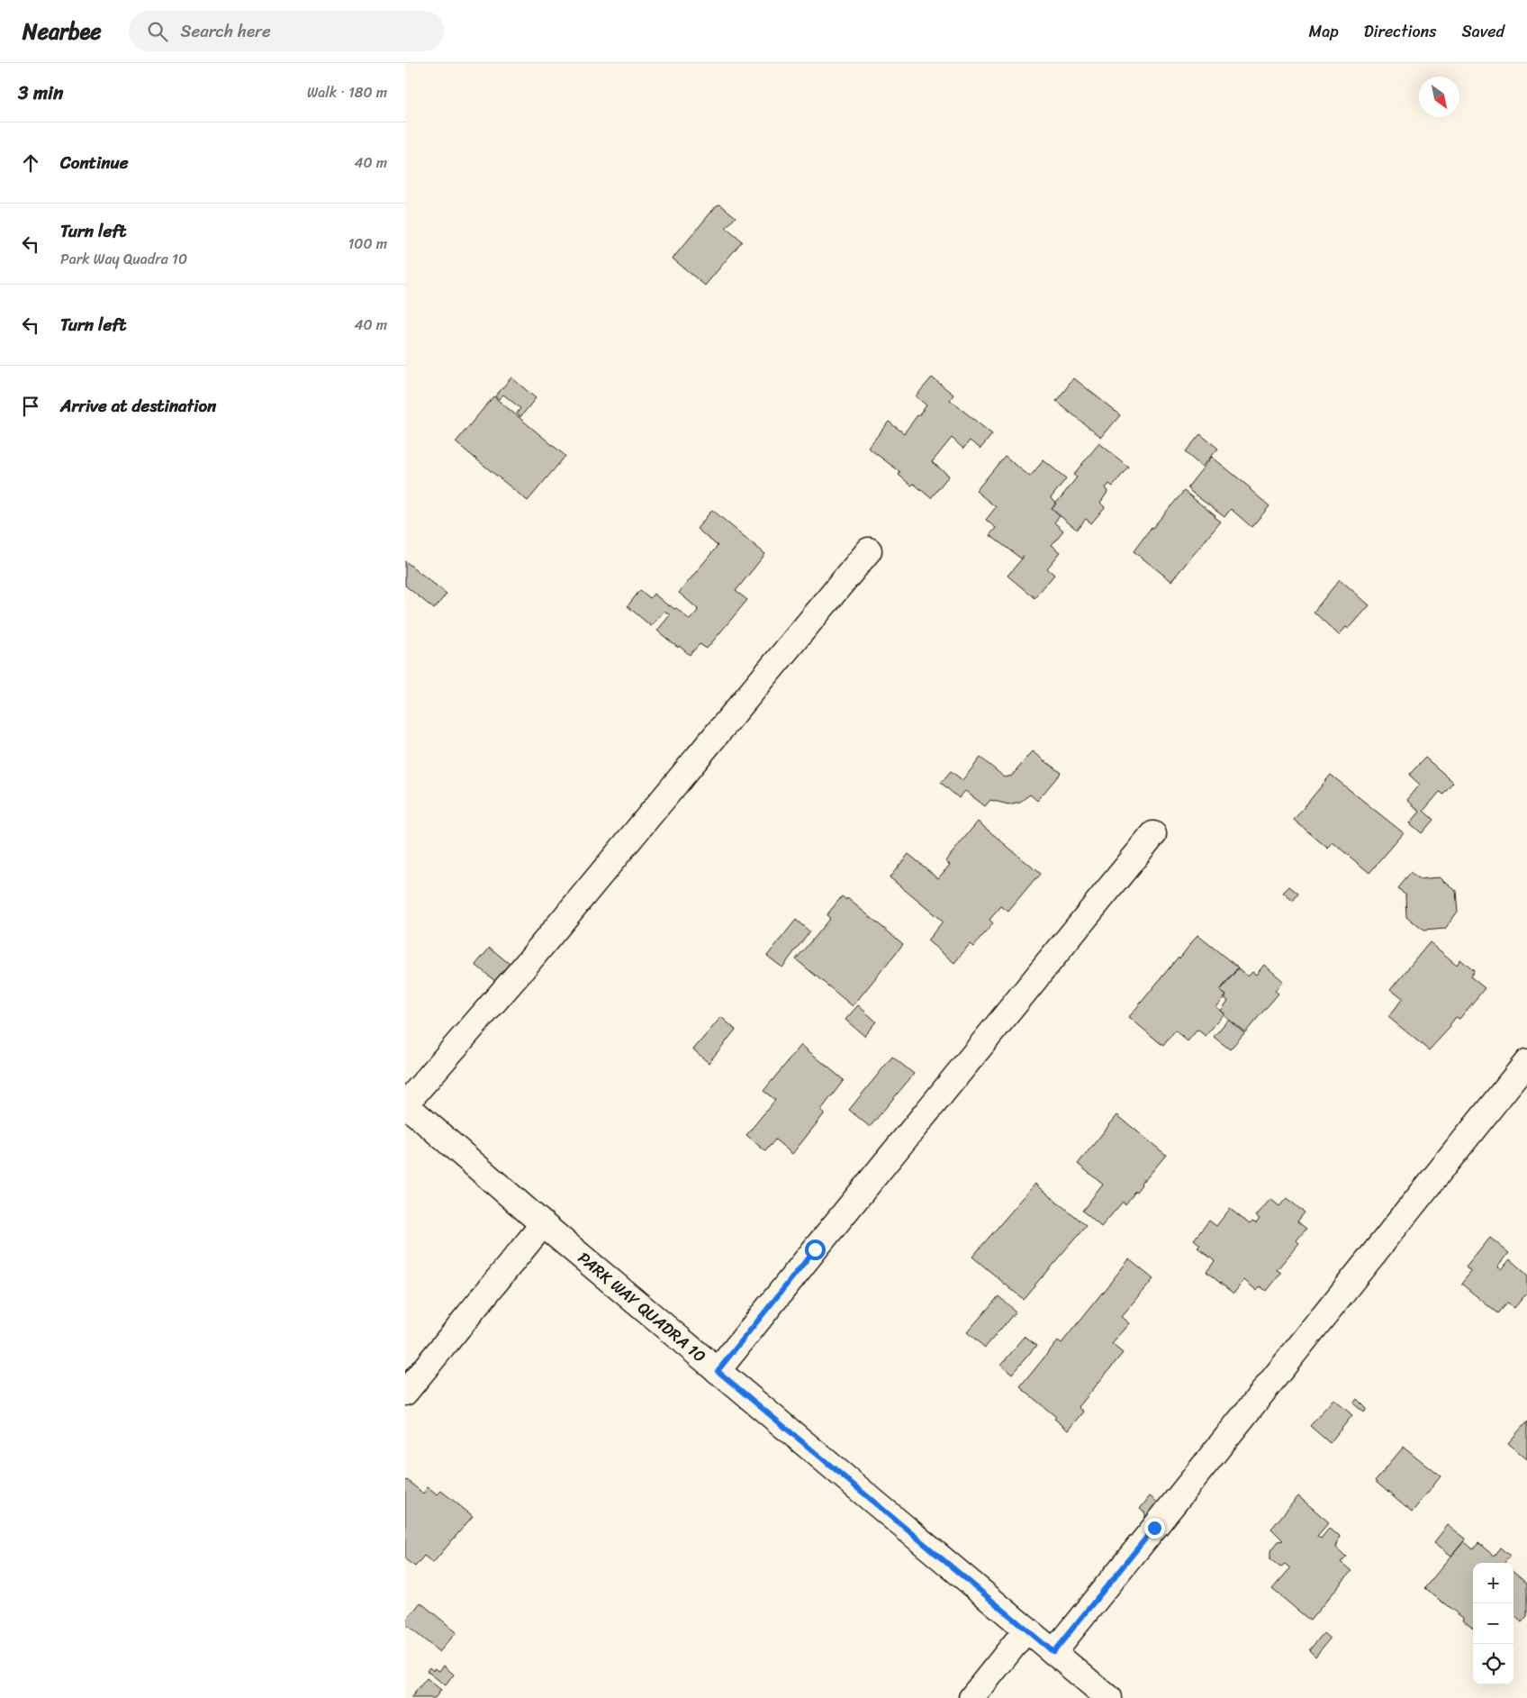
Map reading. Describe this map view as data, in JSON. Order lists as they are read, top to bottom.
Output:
{
  "streets": {
    "street": ["PARK WAY QUADRA 10"]
  },
  "north": "bottom right",
  "page": {
    "header": "Nearbee",
    "search": "Search here",
    "nav": ["Map", "Directions", "Saved"],
    "heading": ["3 min", "Walk · 180 m"],
    "list": [
      ["Continue", "40 m"],
      ["Turn left", "Park Way Quadra 10", "100 m"],
      ["Turn left", "40 m"],
      "Arrive at destination"
    ],
    "map_buttons": ["+", "−"]
  }
}
